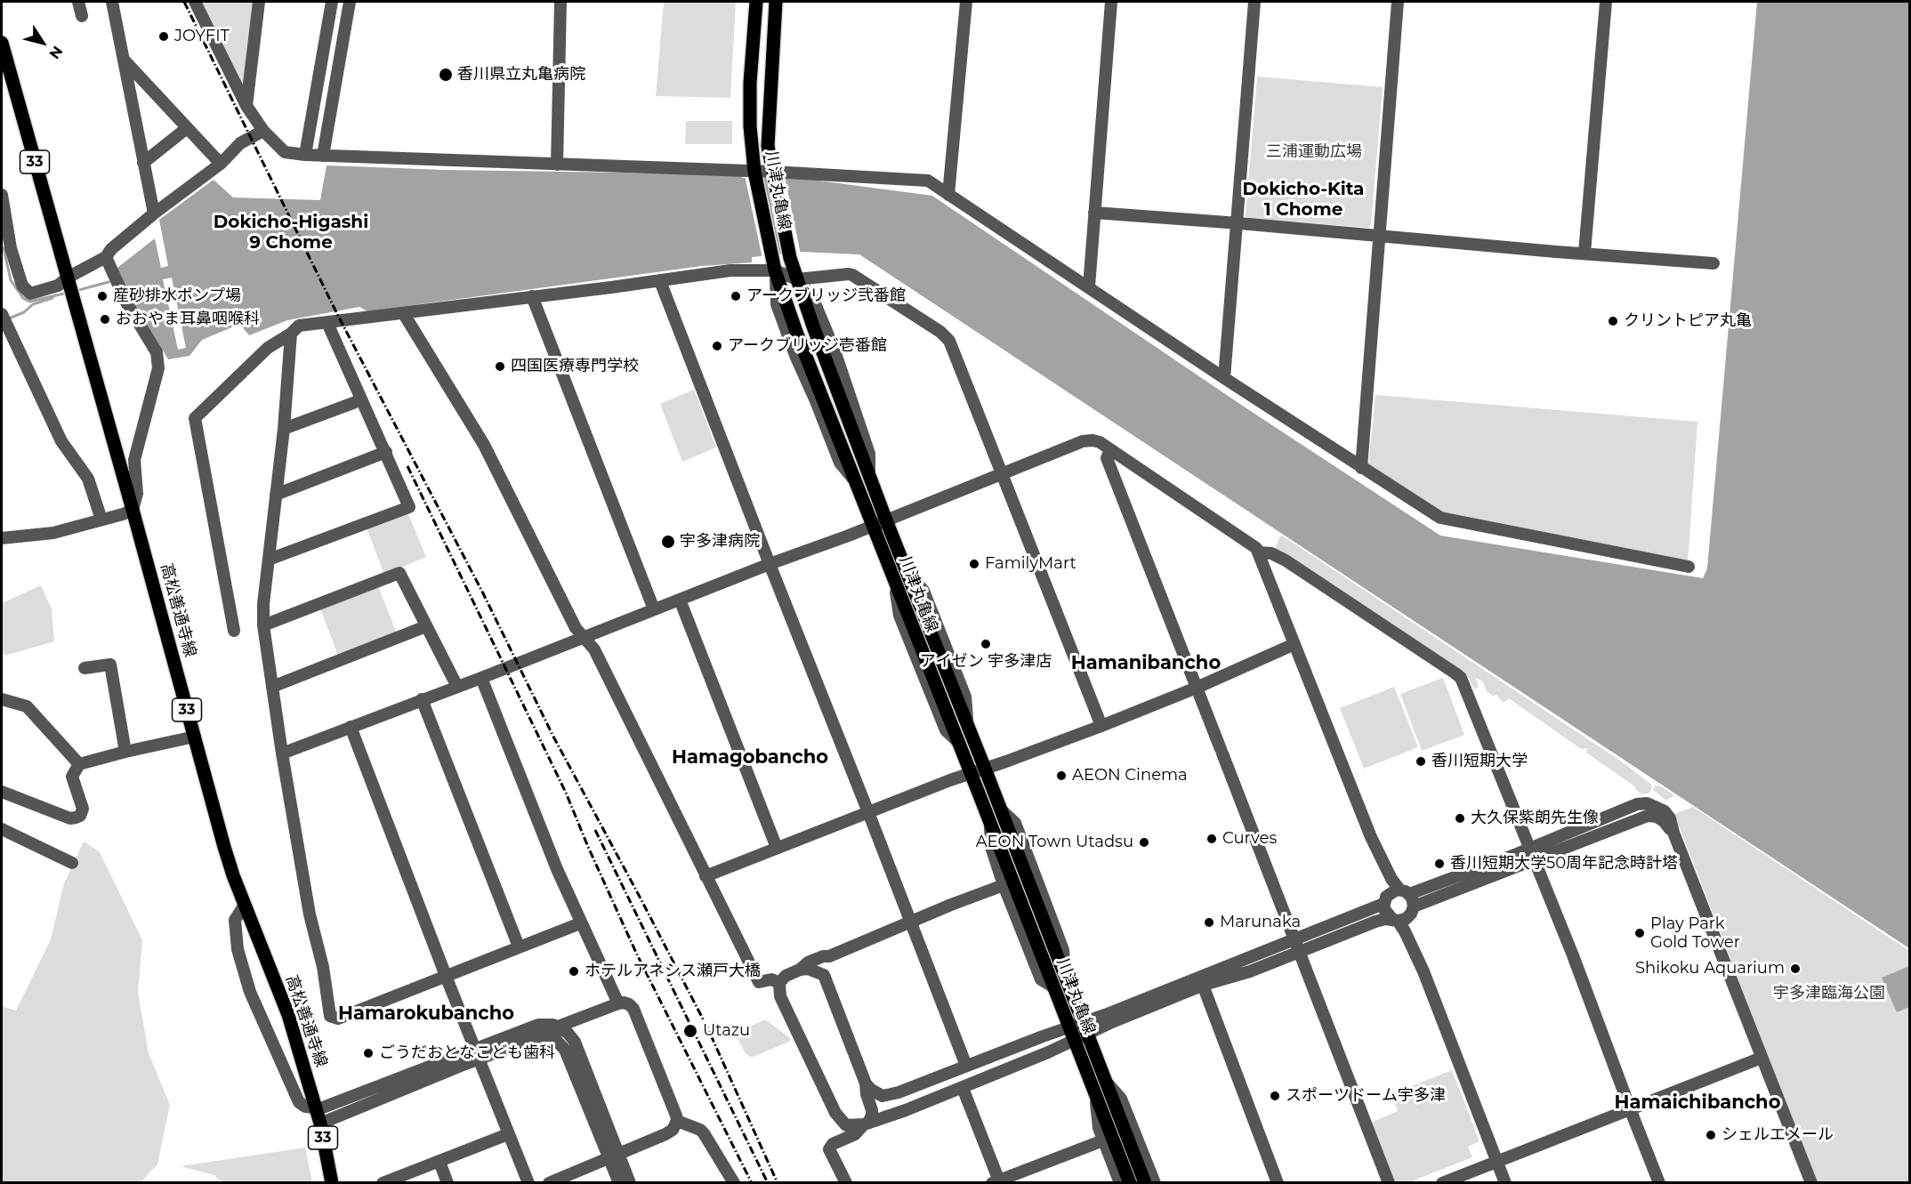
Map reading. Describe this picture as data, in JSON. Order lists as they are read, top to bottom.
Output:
{
  "streets": {
    "main road": ["33", "川津丸亀線", "高松善通寺線"]
  },
  "districts": [
    "Dokicho-Kita 1 Chome",
    "Dokicho-Higashi 9 Chome",
    "Hamanibancho",
    "Hamagobancho",
    "Hamarokubancho",
    "Hamaichibancho"
  ],
  "parks": ["三浦運動広場", "宇多津臨海公園"],
  "places": [
    "JOYFIT",
    "香川県立丸亀病院",
    "産砂排水ポンプ場",
    "アークブリッジ弐番館",
    "おおやま耳鼻咽喉科",
    "クリントピア丸亀",
    "アークブリッジ壱番館",
    "四国医療専門学校",
    "宇多津病院",
    "FamilyMart",
    "アイゼン 宇多津店",
    "香川短期大学",
    "AEON Cinema",
    "大久保紫朗先生像",
    "Curves",
    "AEON Town Utadsu",
    "香川短期大学50周年記念時計塔",
    "Marunaka",
    "Play Park Gold Tower",
    "Shikoku Aquarium",
    "ホテルアネシス瀬戸大橋",
    "Utazu",
    "ごうだおとなこども歯科",
    "スポーツドーム宇多津",
    "シェルエメール"
  ],
  "north": "bottom right"
}
